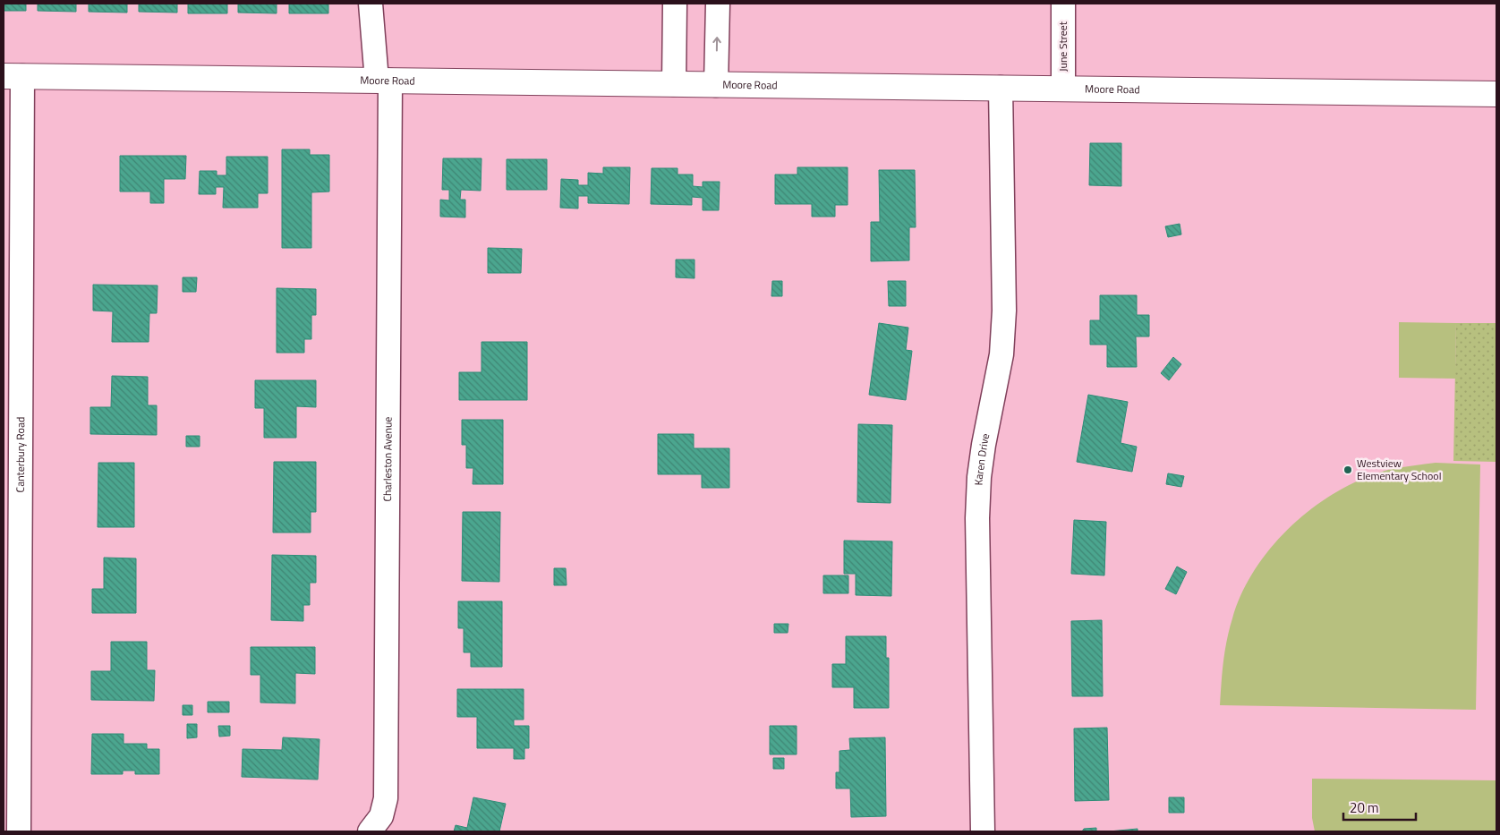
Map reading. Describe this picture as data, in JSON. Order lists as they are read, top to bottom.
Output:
{
  "streets": {
    "street": [
      "June Street",
      "Moore Road",
      "Canterbury Road",
      "Charleston Avenue",
      "Karen Drive"
    ]
  },
  "crossings": [
    ["June Street", "Moore Road"],
    ["Moore Road", "Canterbury Road"],
    ["Moore Road", "Charleston Avenue"],
    ["Moore Road", "Karen Drive"]
  ],
  "places": ["Westview Elementary School"],
  "scale_bar": "20 m"
}
